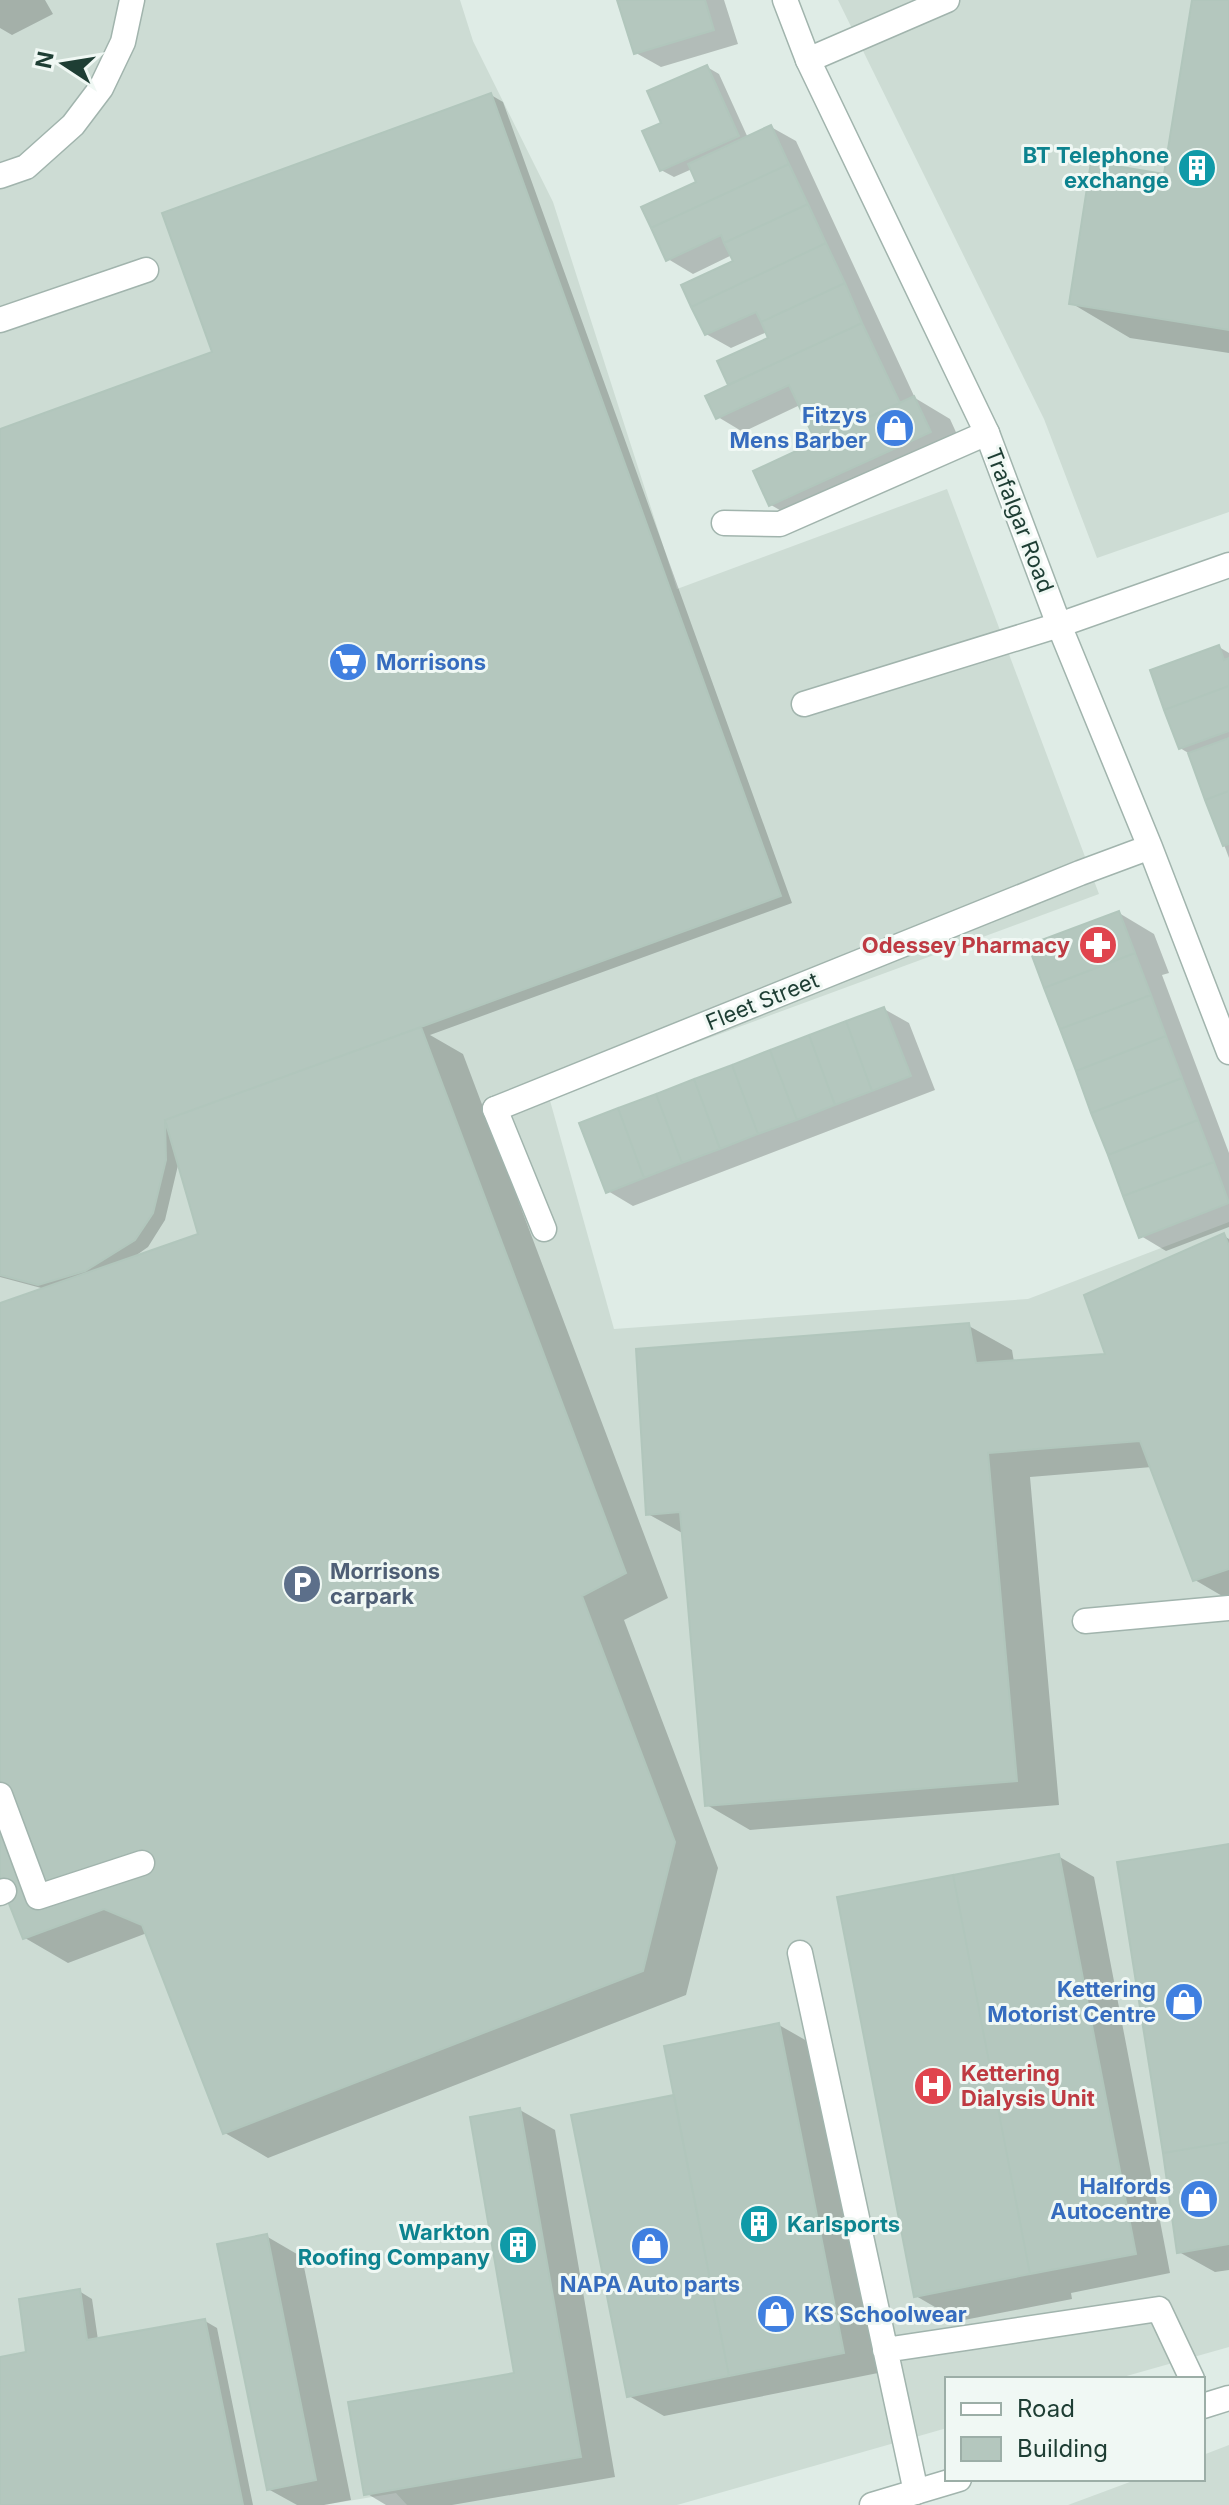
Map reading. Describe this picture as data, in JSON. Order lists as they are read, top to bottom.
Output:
{
  "streets": {
    "street": ["Trafalgar Road", "Fleet Street"]
  },
  "crossings": [
    ["Trafalgar Road", "Fleet Street"]
  ],
  "places": {
    "building": ["BT Telephone exchange", "Karlsports", "Warkton Roofing Company"],
    "shop": [
      "Fitzys Mens Barber",
      "Kettering Motorist Centre",
      "Halfords Autocentre",
      "NAPA Auto parts",
      "KS Schoolwear"
    ],
    "supermarket": ["Morrisons"],
    "pharmacy": ["Odessey Pharmacy"],
    "parking": ["Morrisons carpark"],
    "hospital": ["Kettering Dialysis Unit"]
  },
  "legend": ["Road", "Building"],
  "north": "left"
}
